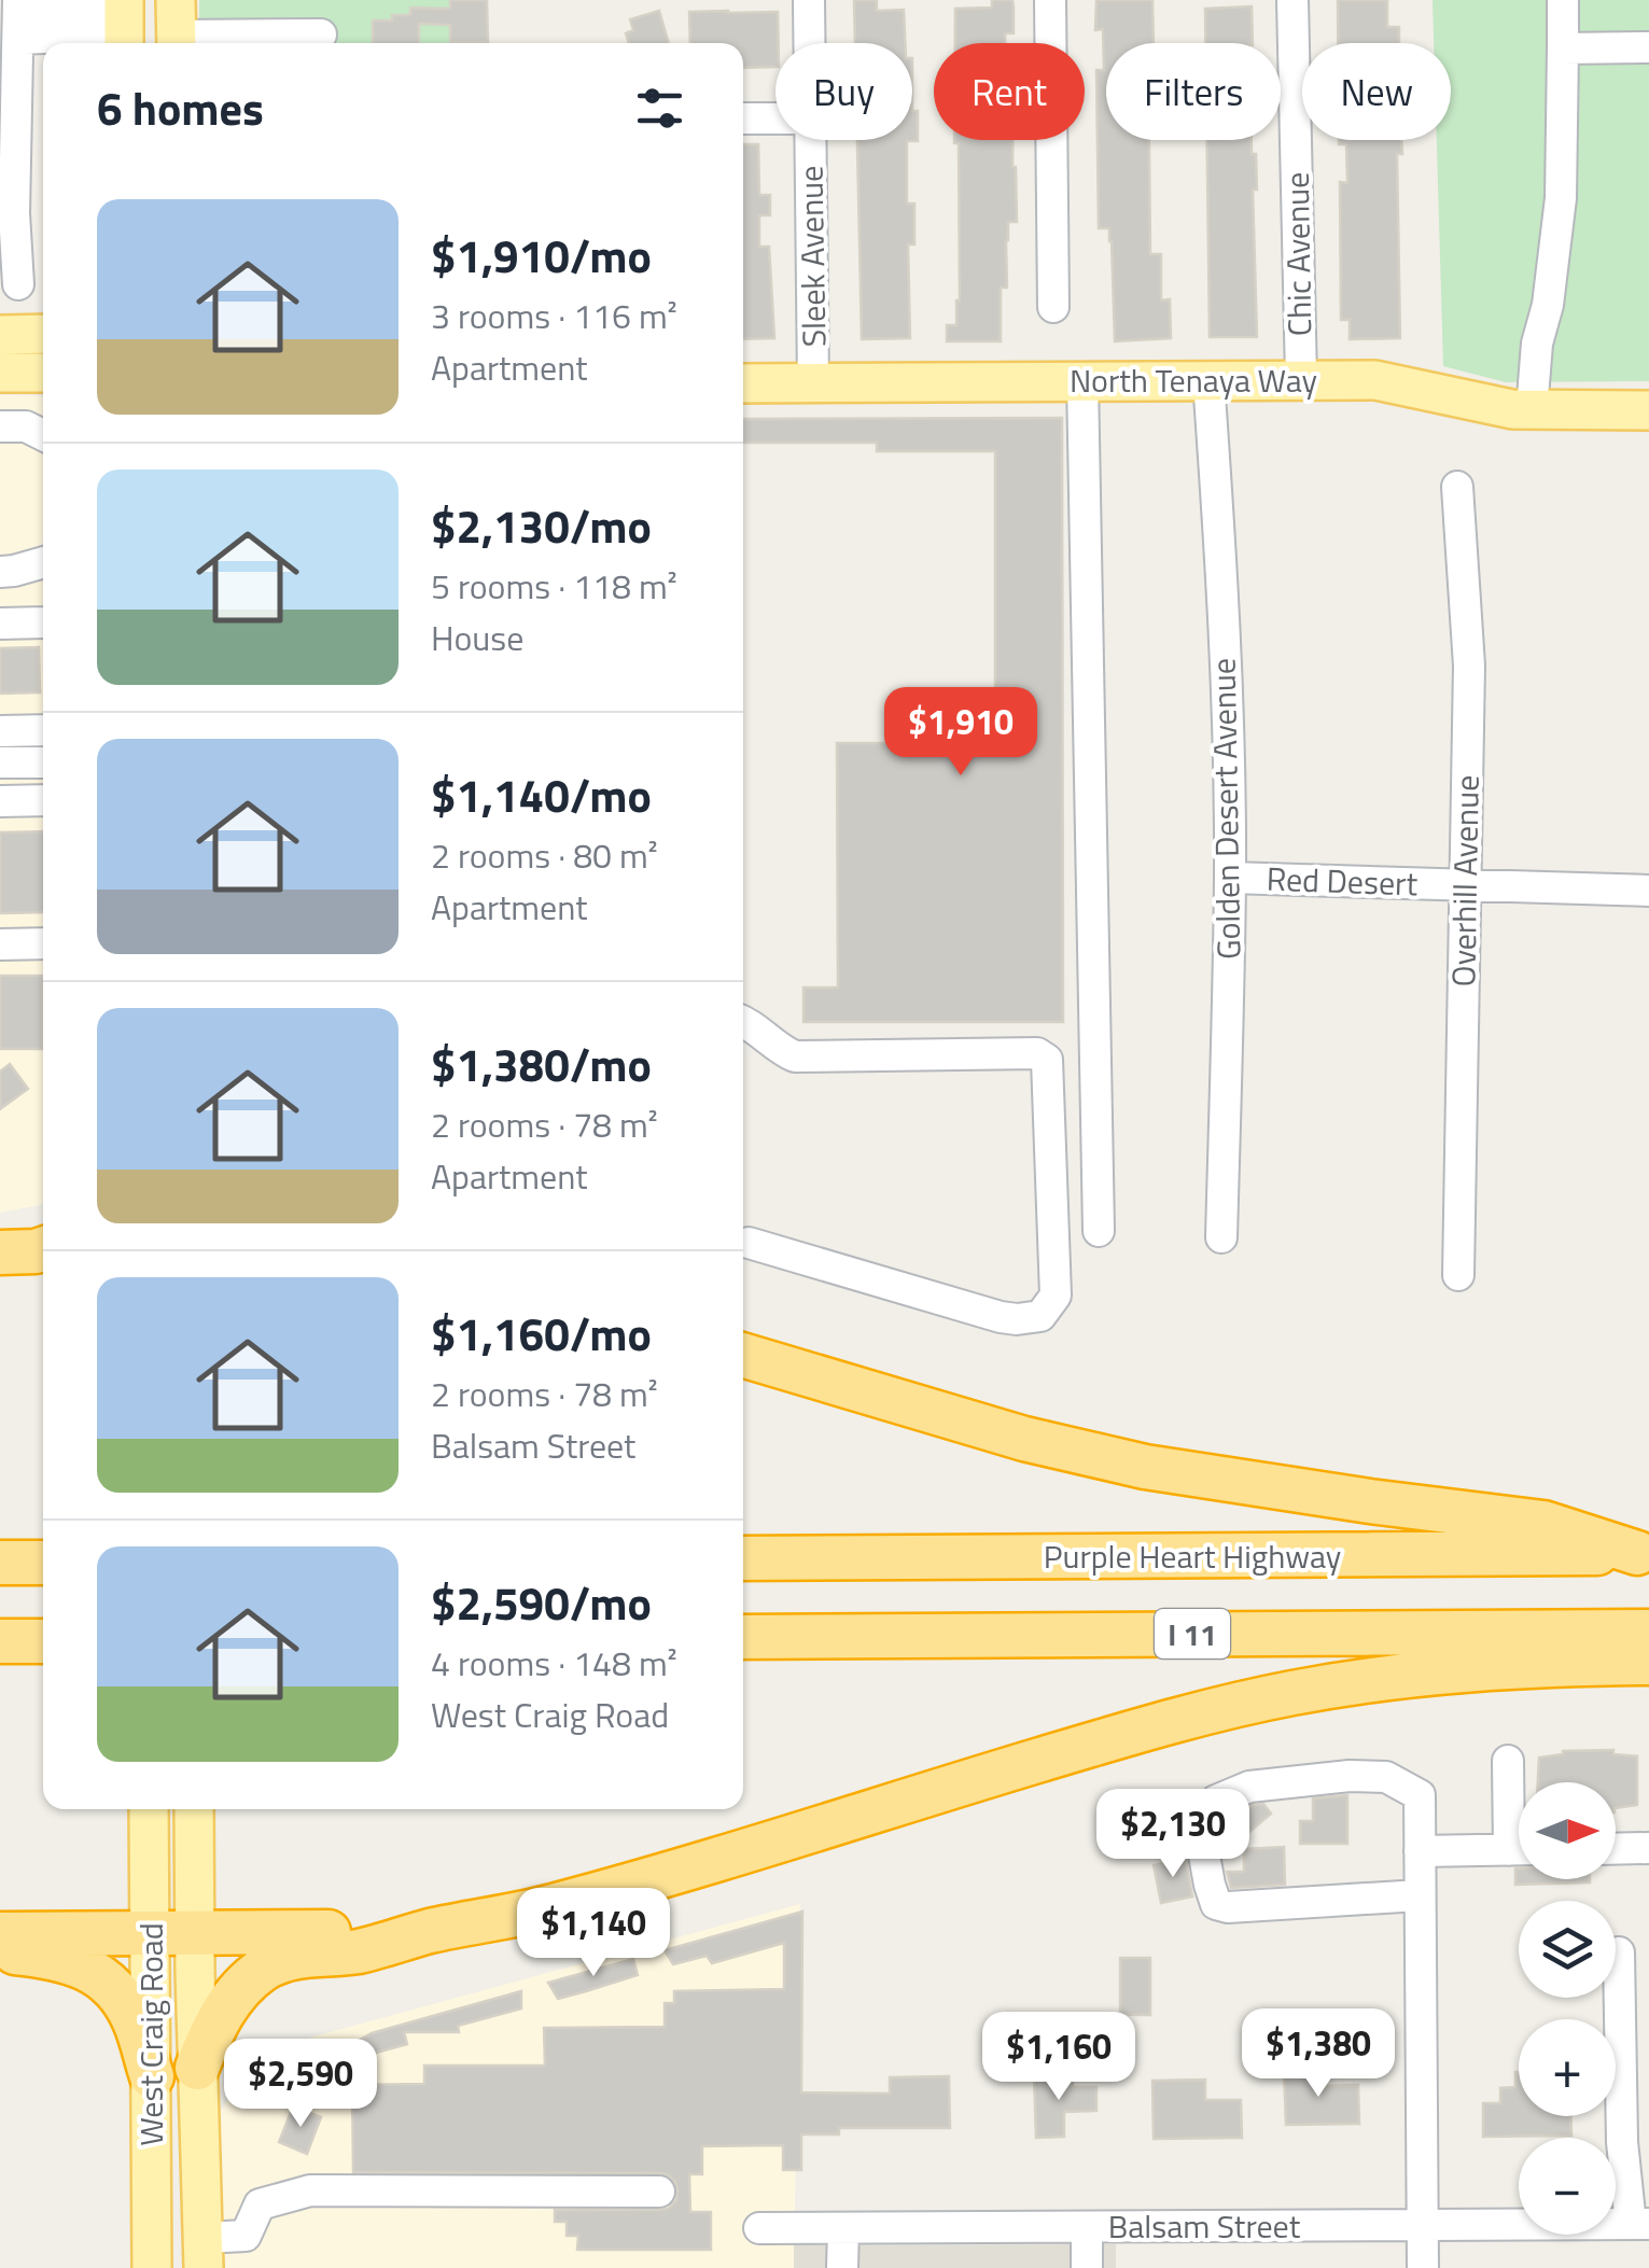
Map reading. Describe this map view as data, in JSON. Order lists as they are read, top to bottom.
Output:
{
  "streets": {
    "highway": ["Purple Heart Highway", "I 11"],
    "main road": ["North Tenaya Way", "West Craig Road"],
    "street": [
      "Chic Avenue",
      "Sleek Avenue",
      "Golden Desert Avenue",
      "Red Desert",
      "Overhill Avenue",
      "Balsam Street"
    ]
  },
  "crossings": [
    ["Chic Avenue", "North Tenaya Way"],
    ["Sleek Avenue", "North Tenaya Way"],
    ["North Tenaya Way", "Golden Desert Avenue"],
    ["Golden Desert Avenue", "Red Desert"],
    ["Red Desert", "Overhill Avenue"]
  ],
  "north": "right",
  "page": {
    "chip": [
      "Buy",
      "Rent",
      "Filters",
      "New"
    ],
    "heading": "6 homes",
    "list": [
      {
        "name": "$1,910/mo",
        "note": "3 rooms · 116 m² · Apartment"
      },
      {
        "name": "$2,130/mo",
        "note": "5 rooms · 118 m² · House"
      },
      {
        "name": "$1,140/mo",
        "note": "2 rooms · 80 m² · Apartment"
      },
      {
        "name": "$1,380/mo",
        "note": "2 rooms · 78 m² · Apartment"
      },
      {
        "name": "$1,160/mo",
        "note": "2 rooms · 78 m² · Balsam Street"
      },
      {
        "name": "$2,590/mo",
        "note": "4 rooms · 148 m² · West Craig Road"
      }
    ],
    "price": [
      "$1,910",
      "$2,130",
      "$1,140",
      "$1,380",
      "$1,160",
      "$2,590"
    ],
    "map_buttons": ["+", "−"]
  }
}
